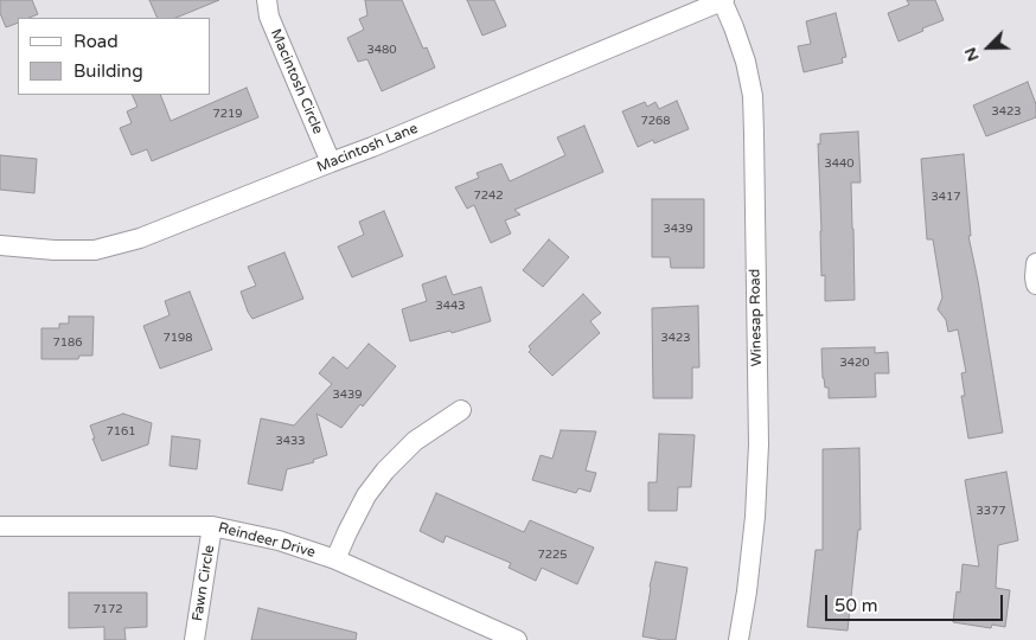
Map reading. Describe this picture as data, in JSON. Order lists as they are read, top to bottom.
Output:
{
  "streets": {
    "street": [
      "Macintosh Circle",
      "Macintosh Lane",
      "Winesap Road",
      "Reindeer Drive",
      "Fawn Circle"
    ]
  },
  "crossings": [
    ["Macintosh Circle", "Macintosh Lane"],
    ["Macintosh Lane", "Winesap Road"],
    ["Reindeer Drive", "Fawn Circle"]
  ],
  "house_numbers": [
    "3480",
    "3423",
    "7219",
    "7268",
    "3440",
    "7242",
    "3417",
    "3439",
    "3443",
    "7198",
    "3423",
    "7186",
    "3420",
    "3439",
    "7161",
    "3433",
    "3377",
    "7225",
    "7172"
  ],
  "legend": ["Road", "Building"],
  "scale_bar": "50 m",
  "north": "bottom left"
}
